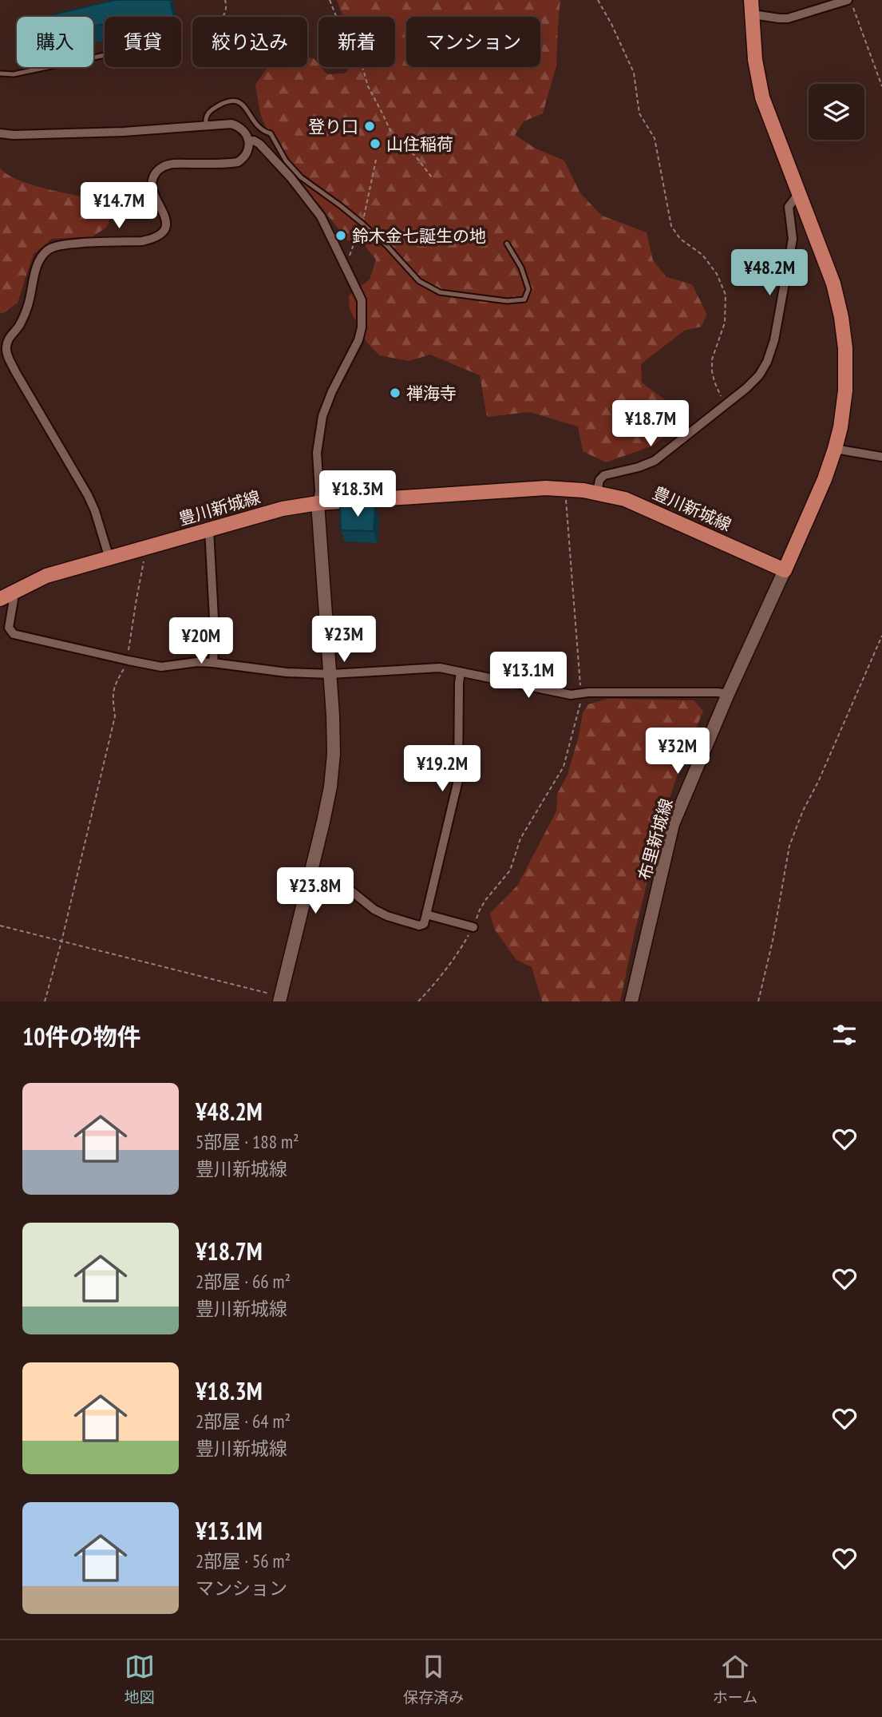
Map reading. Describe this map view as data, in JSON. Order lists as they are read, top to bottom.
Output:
{
  "streets": {
    "main road": ["豊川新城線"],
    "street": ["布里新城線"]
  },
  "crossings": [
    ["豊川新城線", "布里新城線"]
  ],
  "places": [
    "登り口",
    "山住稲荷",
    "鈴木金七誕生の地",
    "禅海寺"
  ],
  "page": {
    "chip": [
      "購入",
      "賃貸",
      "絞り込み",
      "新着",
      "マンション"
    ],
    "price": [
      "¥14.7M",
      "¥48.2M",
      "¥18.7M",
      "¥18.3M",
      "¥23M",
      "¥20M",
      "¥13.1M",
      "¥32M",
      "¥19.2M",
      "¥23.8M"
    ],
    "heading": "10件の物件",
    "list": [
      {
        "name": "¥48.2M",
        "note": "5部屋 · 188 m² · 豊川新城線"
      },
      {
        "name": "¥18.7M",
        "note": "2部屋 · 66 m² · 豊川新城線"
      },
      {
        "name": "¥18.3M",
        "note": "2部屋 · 64 m² · 豊川新城線"
      },
      {
        "name": "¥13.1M",
        "note": "2部屋 · 56 m² · マンション"
      }
    ],
    "tabs": ["地図", "保存済み", "ホーム"]
  }
}
